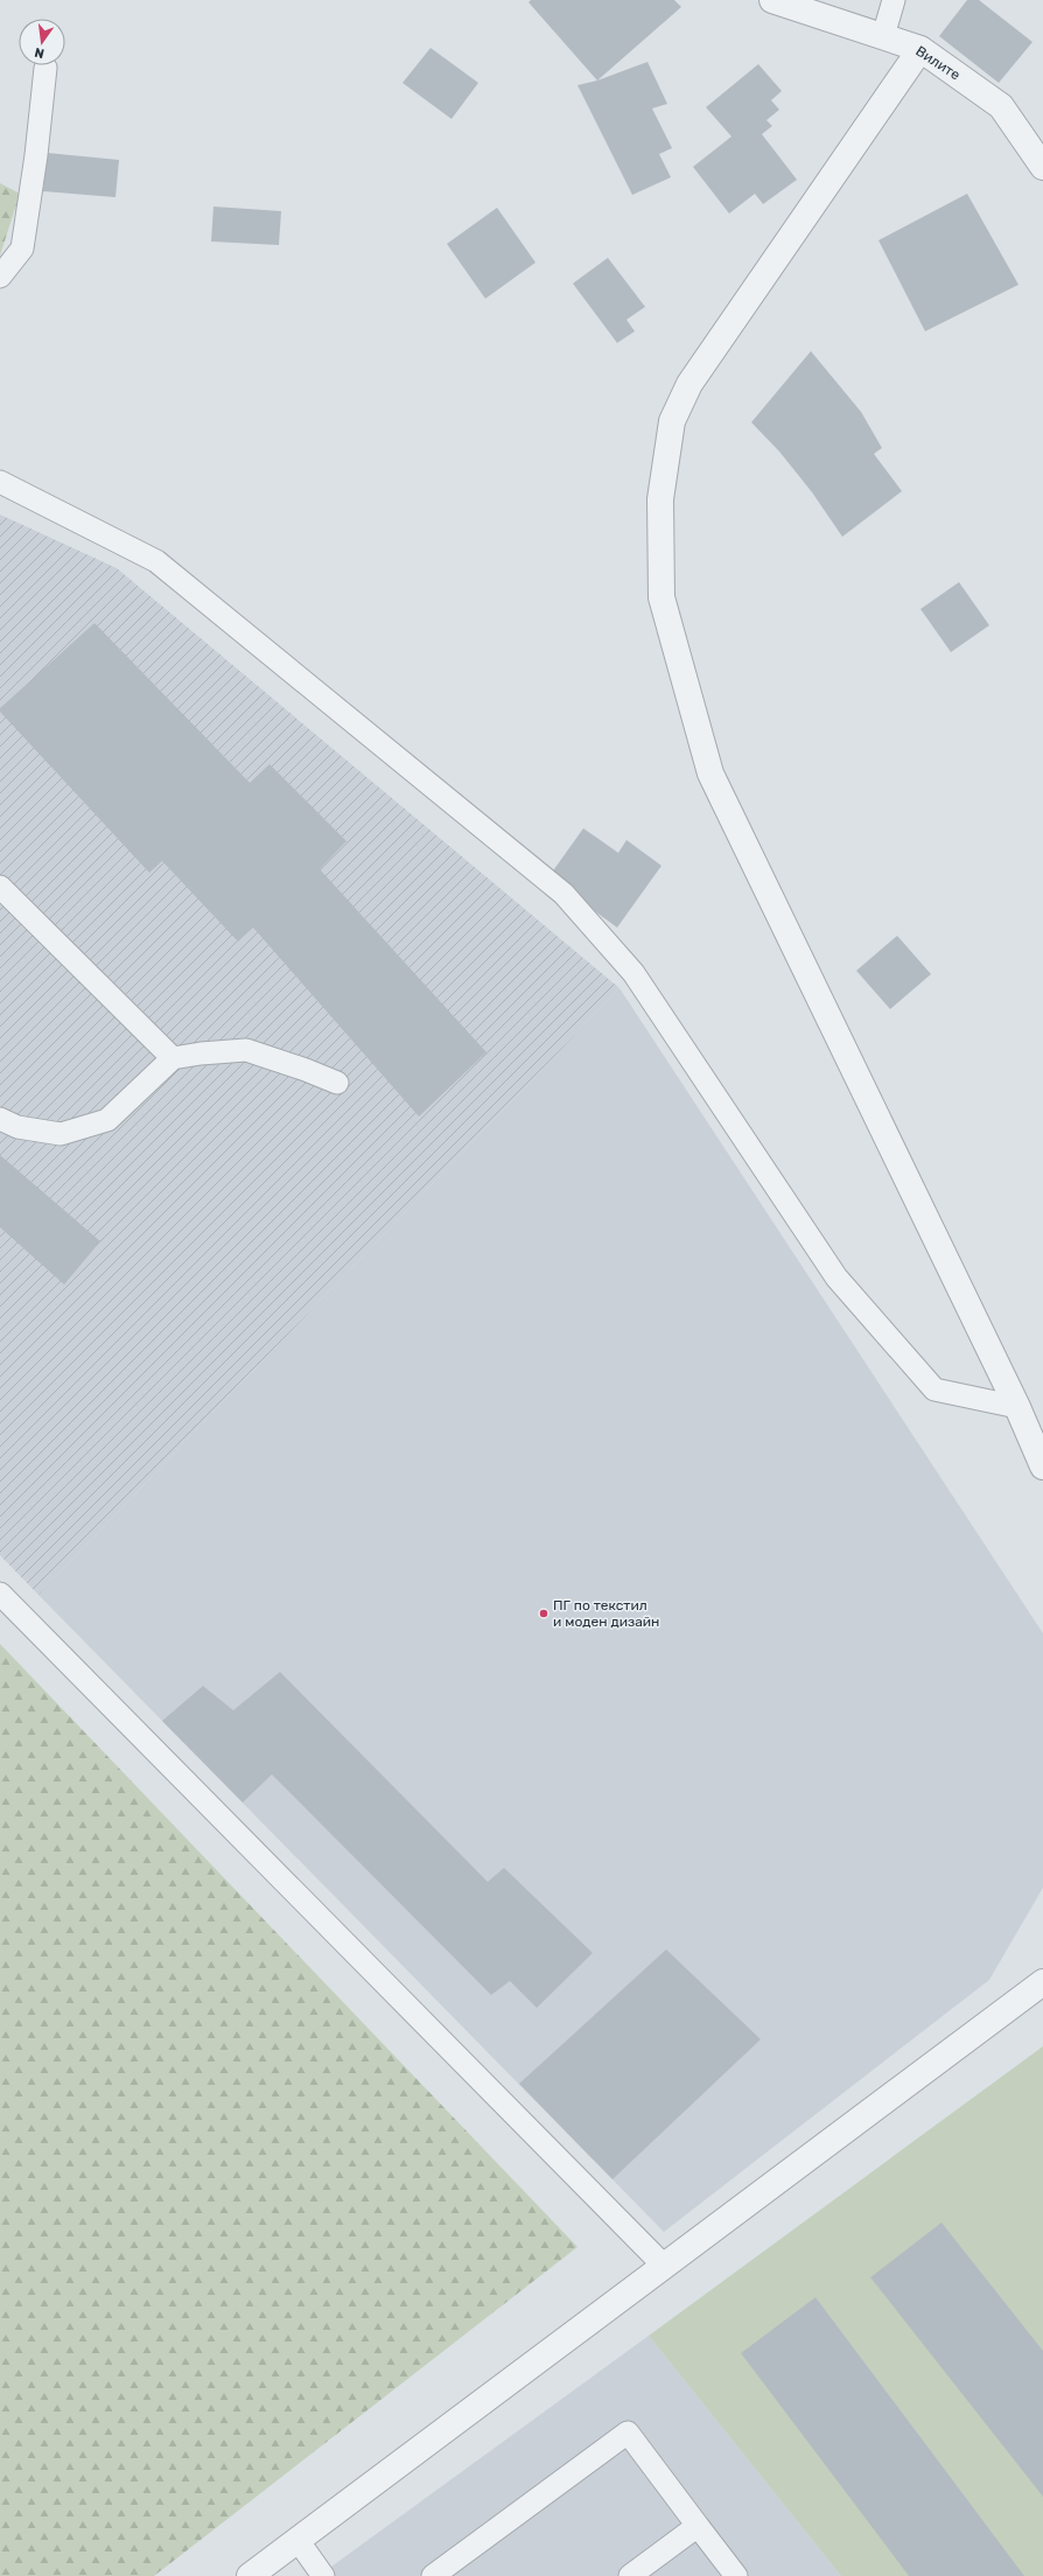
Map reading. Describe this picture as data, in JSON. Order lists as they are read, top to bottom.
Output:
{
  "streets": {
    "street": ["Вилите"]
  },
  "places": ["ПГ по текстил и моден дизайн"],
  "north": "bottom"
}
